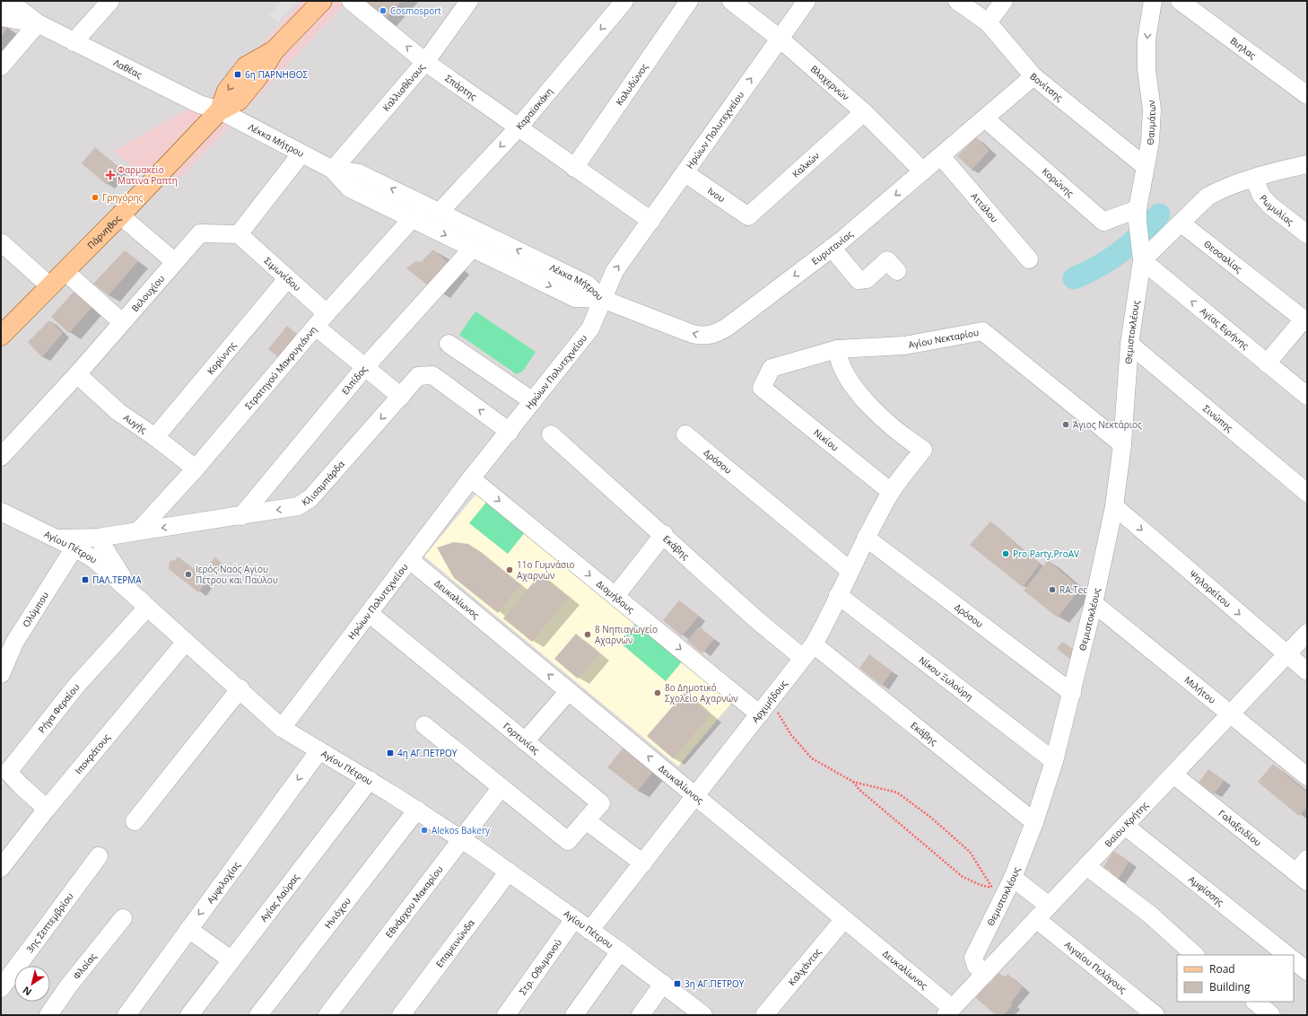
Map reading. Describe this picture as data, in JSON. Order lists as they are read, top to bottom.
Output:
{
  "streets": {
    "main road": ["Πάρνηθος"],
    "street": [
      "Βιηλας",
      "Λαθέας",
      "Βλαχερνών",
      "Καλυδώνος",
      "Βονίτσης",
      "Καλλισθένους",
      "Σπάρτης",
      "Καραϊσκάκη",
      "Θαυμάτων",
      "Ηρώων Πολυτεχνείου",
      "Λέκκα Μήτρου",
      "Καλκών",
      "Κορώνης",
      "Ινου",
      "Αττάλου",
      "Ρωμυλίας",
      "Ευρυτανίας",
      "Θεσσαλίας",
      "Σιμωνίδου",
      "Βελουχίου",
      "Αγίας Ειρήνης",
      "Θεμιστοκλέους",
      "Αγίου Νεκταρίου",
      "Κορίννης",
      "Στρατηγού Μακρυγιάννη",
      "Ελπίδος",
      "Σινώπης",
      "Αυγής",
      "Νικίου",
      "Δρόσου",
      "Κλισαμπάρδα",
      "Εκάβης",
      "Αγίου Πέτρου",
      "Ψηλορείτου",
      "Διομήδους",
      "Δευκαλίωνος",
      "Ολύμπου",
      "Νίκου Ξυλούρη",
      "Μιλήτου",
      "Αρχιμήδους",
      "Ρήγα Φεραίου",
      "Γορτυνίας",
      "Ιποκράτους",
      "Βαϊου Κρήτης",
      "Γαλαξειδίου",
      "Αμφιλοχίας",
      "Αμφίσσης",
      "Αγίας Λαύρας",
      "Εθνάρχου Μακαρίου",
      "Ηνιόχου",
      "3ης Σεπτεμβρίου",
      "Επαμεινώνδα",
      "Φλοίας",
      "Αιγαίου Πελάγους",
      "Στρ. Οθωμανού",
      "Καλχάντος"
    ]
  },
  "crossings": [
    ["Λαθέας", "Λέκκα Μήτρου"],
    ["Λαθέας", "Πάρνηθος"],
    ["Βλαχερνών", "Ηρώων Πολυτεχνείου"],
    ["Βλαχερνών", "Καλκών"],
    ["Βλαχερνών", "Ευρυτανίας"],
    ["Καλυδώνος", "Σπάρτης"],
    ["Βονίτσης", "Θαυμάτων"],
    ["Βονίτσης", "Ευρυτανίας"],
    ["Καλλισθένους", "Σπάρτης"],
    ["Καλλισθένους", "Λέκκα Μήτρου"],
    ["Σπάρτης", "Καραϊσκάκη"],
    ["Σπάρτης", "Ηρώων Πολυτεχνείου"],
    ["Καραϊσκάκη", "Λέκκα Μήτρου"],
    ["Καραϊσκάκη", "Στρατηγού Μακρυγιάννη"],
    ["Θαυμάτων", "Κορώνης"],
    ["Θαυμάτων", "Αγίας Ειρήνης"],
    ["Θαυμάτων", "Θεμιστοκλέους"],
    ["Ηρώων Πολυτεχνείου", "Λέκκα Μήτρου"],
    ["Ηρώων Πολυτεχνείου", "Ινου"],
    ["Ηρώων Πολυτεχνείου", "Ευρυτανίας"],
    ["Ηρώων Πολυτεχνείου", "Κλισαμπάρδα"],
    ["Ηρώων Πολυτεχνείου", "Αγίου Πέτρου"],
    ["Ηρώων Πολυτεχνείου", "Διομήδους"],
    ["Ηρώων Πολυτεχνείου", "Δευκαλίωνος"],
    ["Ηρώων Πολυτεχνείου", "Γορτυνίας"],
    ["Λέκκα Μήτρου", "Πάρνηθος"],
    ["Λέκκα Μήτρου", "Ευρυτανίας"],
    ["Λέκκα Μήτρου", "Στρατηγού Μακρυγιάννη"],
    ["Λέκκα Μήτρου", "Ελπίδος"],
    ["Καλκών", "Ινου"],
    ["Κορώνης", "Ευρυτανίας"],
    ["Αττάλου", "Ευρυτανίας"],
    ["Σιμωνίδου", "Βελουχίου"],
    ["Σιμωνίδου", "Κορίννης"],
    ["Σιμωνίδου", "Στρατηγού Μακρυγιάννη"],
    ["Σιμωνίδου", "Ελπίδος"],
    ["Σιμωνίδου", "Κλισαμπάρδα"],
    ["Βελουχίου", "Αυγής"],
    ["Αγίας Ειρήνης", "Θεμιστοκλέους"],
    ["Θεμιστοκλέους", "Αγίου Νεκταρίου"],
    ["Θεμιστοκλέους", "Σινώπης"],
    ["Θεμιστοκλέους", "Δρόσου"],
    ["Θεμιστοκλέους", "Εκάβης"],
    ["Θεμιστοκλέους", "Ψηλορείτου"],
    ["Θεμιστοκλέους", "Νίκου Ξυλούρη"],
    ["Θεμιστοκλέους", "Μιλήτου"],
    ["Θεμιστοκλέους", "Βαϊου Κρήτης"],
    ["Αγίου Νεκταρίου", "Νικίου"],
    ["Αγίου Νεκταρίου", "Αρχιμήδους"],
    ["Κορίννης", "Αυγής"],
    ["Στρατηγού Μακρυγιάννη", "Αυγής"],
    ["Στρατηγού Μακρυγιάννη", "Κλισαμπάρδα"],
    ["Ελπίδος", "Κλισαμπάρδα"],
    ["Νικίου", "Αρχιμήδους"],
    ["Δρόσου", "Αρχιμήδους"],
    ["Κλισαμπάρδα", "Αγίου Πέτρου"],
    ["Εκάβης", "Αρχιμήδους"],
    ["Αγίου Πέτρου", "Ολύμπου"],
    ["Αγίου Πέτρου", "Αρχιμήδους"],
    ["Αγίου Πέτρου", "Ρήγα Φεραίου"],
    ["Αγίου Πέτρου", "Ιποκράτους"],
    ["Αγίου Πέτρου", "Αμφιλοχίας"],
    ["Αγίου Πέτρου", "Αγίας Λαύρας"],
    ["Αγίου Πέτρου", "Εθνάρχου Μακαρίου"],
    ["Αγίου Πέτρου", "Ηνιόχου"],
    ["Αγίου Πέτρου", "Επαμεινώνδα"],
    ["Αγίου Πέτρου", "Στρ. Οθωμανού"],
    ["Ψηλορείτου", "Βαϊου Κρήτης"],
    ["Διομήδους", "Αρχιμήδους"],
    ["Δευκαλίωνος", "Αρχιμήδους"],
    ["Δευκαλίωνος", "Βαϊου Κρήτης"],
    ["Δευκαλίωνος", "Καλχάντος"],
    ["Νίκου Ξυλούρη", "Αρχιμήδους"],
    ["Μιλήτου", "Βαϊου Κρήτης"],
    ["Ρήγα Φεραίου", "Ιποκράτους"],
    ["Βαϊου Κρήτης", "Γαλαξειδίου"],
    ["Βαϊου Κρήτης", "Αμφίσσης"],
    ["Βαϊου Κρήτης", "Αιγαίου Πελάγους"]
  ],
  "one_way": [
    "Καραϊσκάκη",
    "Θαυμάτων",
    "Ευρυτανίας",
    "Αγίας Ειρήνης",
    "Κλισαμπάρδα",
    "Ψηλορείτου",
    "Διομήδους"
  ],
  "places": {
    "other": [
      "Cosmosport",
      "Γρηγόρης",
      "Άγιος Νεκτάριος",
      "Pro Party,ProAV",
      "11ο Γυμνάσιο Αχαρνών",
      "Ιερός Ναός Αγίου Πέτρου και Παύλου",
      "RA.Tec",
      "8 Νηπιαγωγείο Αχαρνών",
      "8ο Δημοτικό Σχολείο Αχαρνών",
      "Alekos Bakery"
    ],
    "transit": [
      "6η ΠΑΡΝΗΘΟΣ",
      "ΠΑΛ.ΤΕΡΜΑ",
      "4η ΑΓ.ΠΕΤΡΟΥ",
      "3η ΑΓ.ΠΕΤΡΟΥ"
    ],
    "health": ["Φαρμακείο Ματινα Ραπτη"]
  },
  "legend": ["Road", "Building"],
  "north": "bottom left"
}
